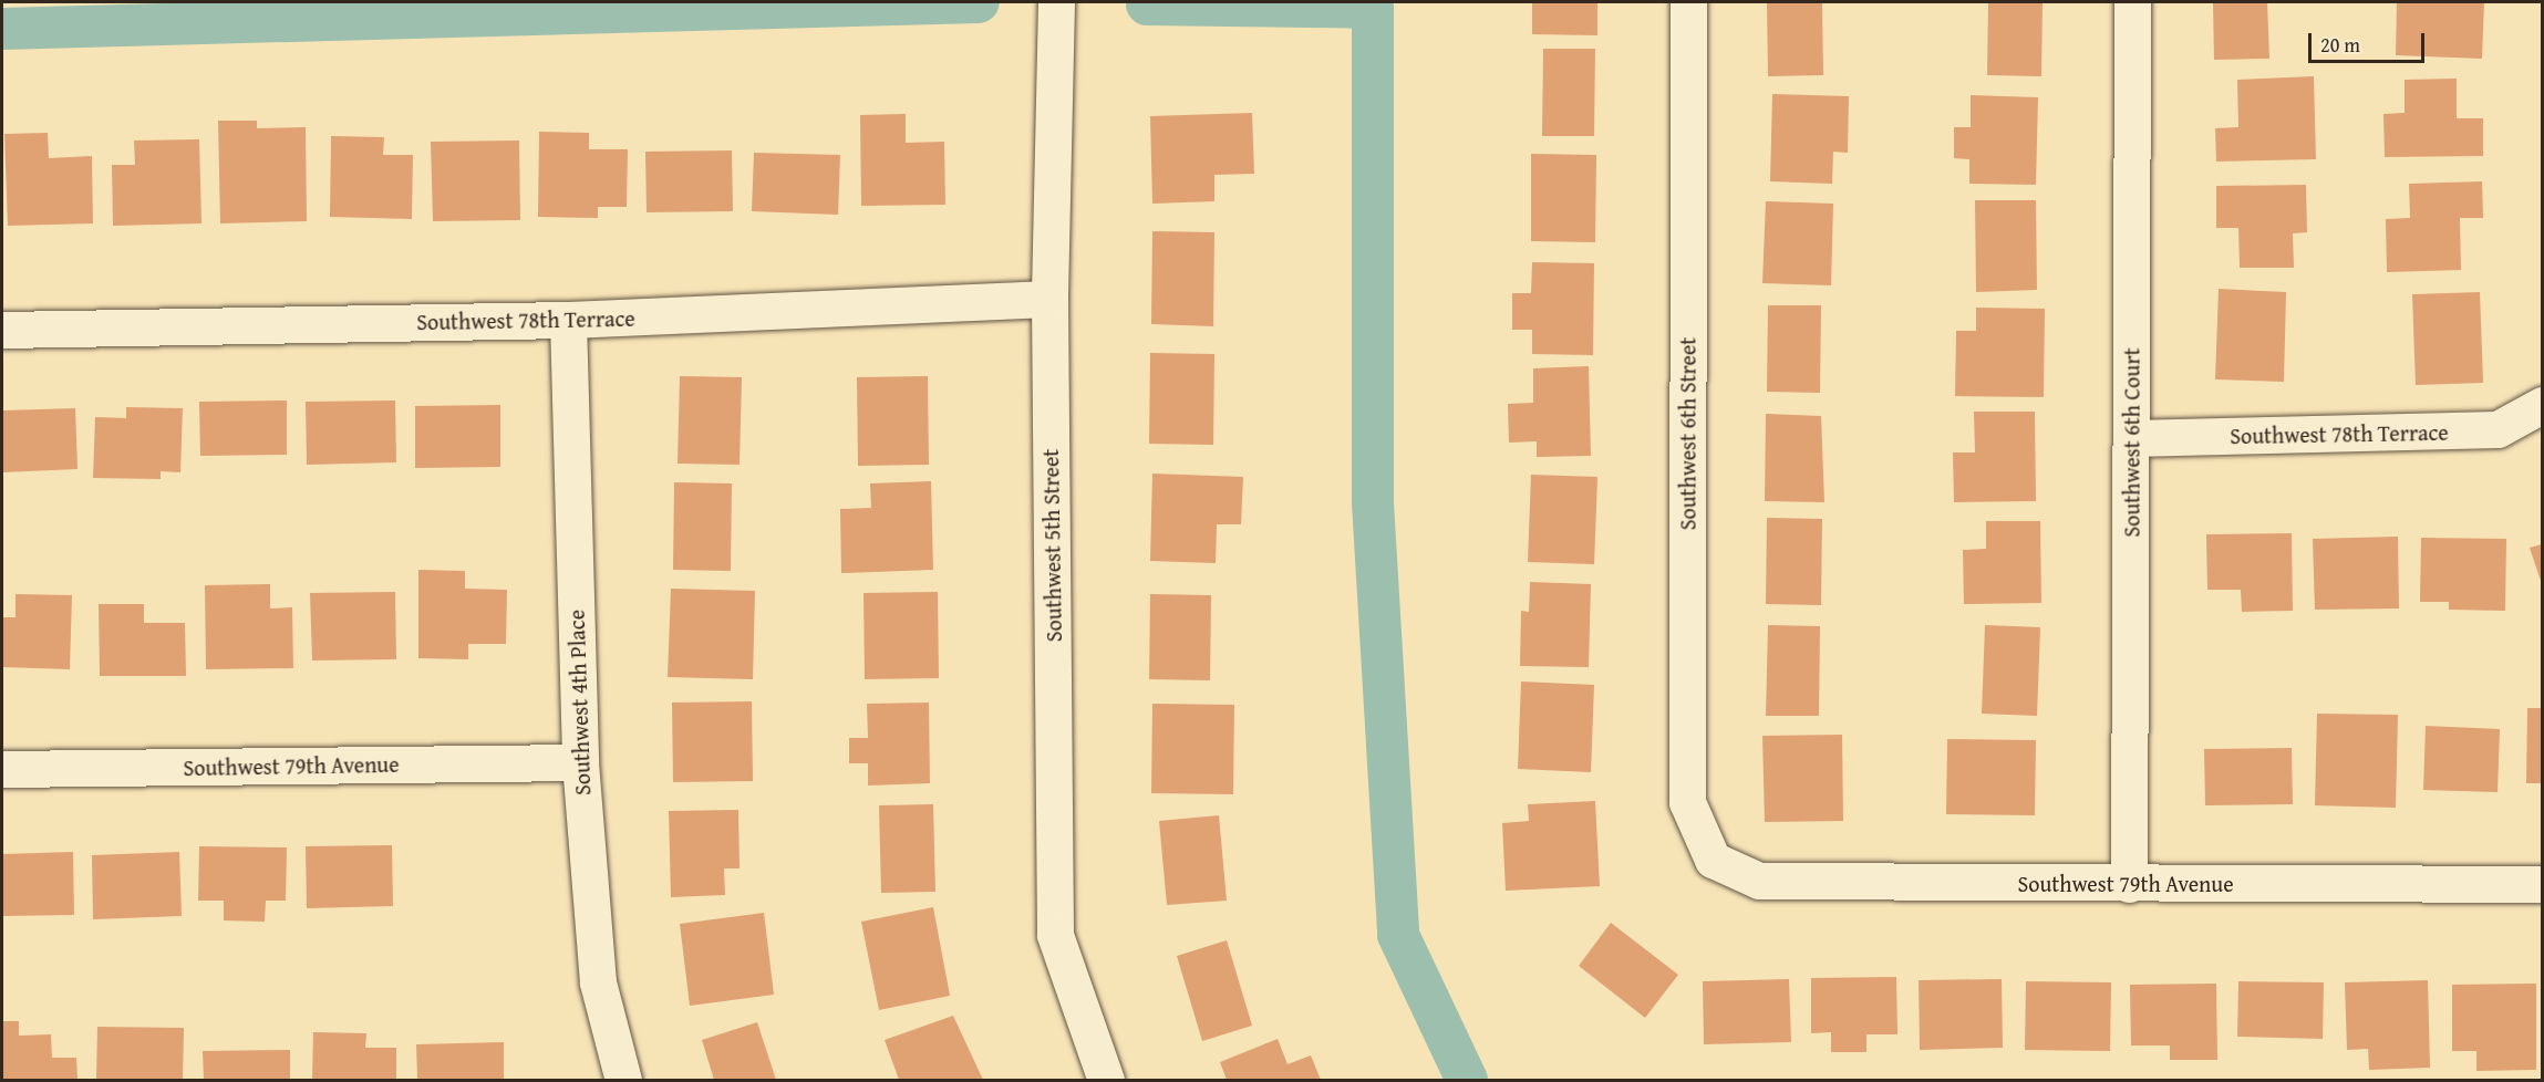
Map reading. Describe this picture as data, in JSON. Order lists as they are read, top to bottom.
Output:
{
  "streets": {
    "street": [
      "Southwest 78th Terrace",
      "Southwest 6th Street",
      "Southwest 6th Court",
      "Southwest 5th Street",
      "Southwest 4th Place",
      "Southwest 79th Avenue"
    ]
  },
  "crossings": [
    ["Southwest 78th Terrace", "Southwest 6th Court"],
    ["Southwest 78th Terrace", "Southwest 5th Street"],
    ["Southwest 78th Terrace", "Southwest 4th Place"],
    ["Southwest 6th Street", "Southwest 79th Avenue"],
    ["Southwest 6th Court", "Southwest 79th Avenue"],
    ["Southwest 4th Place", "Southwest 79th Avenue"]
  ],
  "scale_bar": "20 m"
}
